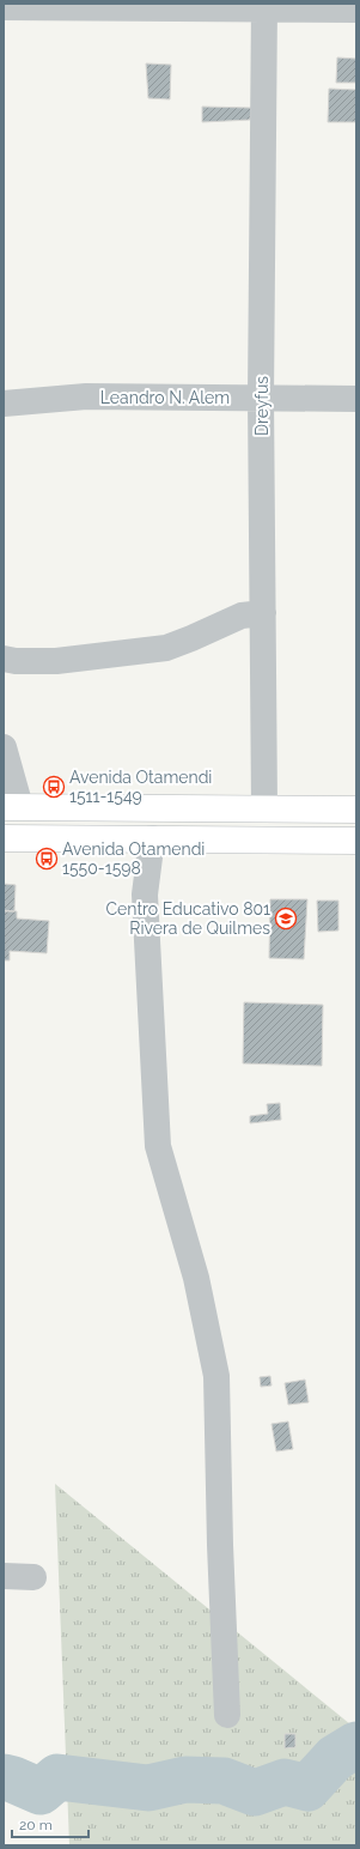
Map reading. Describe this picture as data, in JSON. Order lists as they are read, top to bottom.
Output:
{
  "streets": {
    "street": ["Leandro N. Alem", "Dreyfus"]
  },
  "crossings": [
    ["Leandro N. Alem", "Dreyfus"]
  ],
  "places": {
    "bus stop": ["Avenida Otamendi 1511-1549", "Avenida Otamendi 1550-1598"],
    "school or university": ["Centro Educativo 801 Rivera de Quilmes"]
  },
  "scale_bar": "20 m"
}
